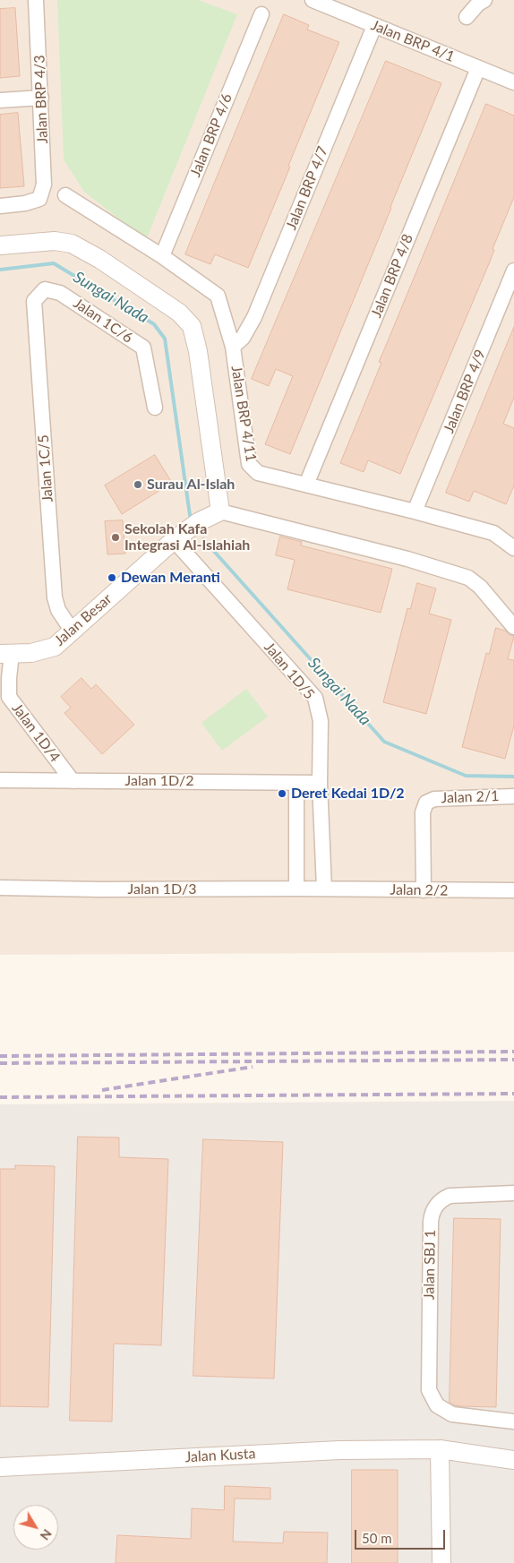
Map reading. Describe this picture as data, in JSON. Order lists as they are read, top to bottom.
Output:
{
  "streets": {
    "street": [
      "Jalan BRP 4/1",
      "Jalan BRP 4/3",
      "Jalan BRP 4/6",
      "Jalan BRP 4/7",
      "Jalan BRP 4/8",
      "Jalan 1C/6",
      "Jalan BRP 4/9",
      "Jalan BRP 4/11",
      "Jalan 1C/5",
      "Jalan Besar",
      "Jalan 1D/5",
      "Jalan 1D/4",
      "Jalan 1D/2",
      "Jalan 2/1",
      "Jalan 1D/3",
      "Jalan 2/2",
      "Jalan SBJ 1",
      "Jalan Kusta"
    ]
  },
  "crossings": [
    ["Jalan BRP 4/1", "Jalan BRP 4/7"],
    ["Jalan BRP 4/1", "Jalan BRP 4/8"],
    ["Jalan BRP 4/6", "Jalan BRP 4/11"],
    ["Jalan BRP 4/7", "Jalan BRP 4/11"],
    ["Jalan BRP 4/8", "Jalan BRP 4/11"],
    ["Jalan 1C/6", "Jalan 1C/5"],
    ["Jalan BRP 4/9", "Jalan BRP 4/11"],
    ["Jalan 1C/5", "Jalan Besar"],
    ["Jalan Besar", "Jalan 1D/5"],
    ["Jalan Besar", "Jalan 1D/4"],
    ["Jalan 1D/5", "Jalan 1D/2"],
    ["Jalan 1D/5", "Jalan 1D/3"],
    ["Jalan 1D/5", "Jalan 2/2"],
    ["Jalan 1D/4", "Jalan 1D/2"],
    ["Jalan 2/1", "Jalan 2/2"],
    ["Jalan 1D/3", "Jalan 2/2"]
  ],
  "water": ["Sungai Nada"],
  "places": [
    "Surau Al-Islah",
    "Sekolah Kafa Integrasi Al-Islahiah",
    "Dewan Meranti",
    "Deret Kedai 1D/2"
  ],
  "scale_bar": "50 m",
  "north": "bottom right"
}
